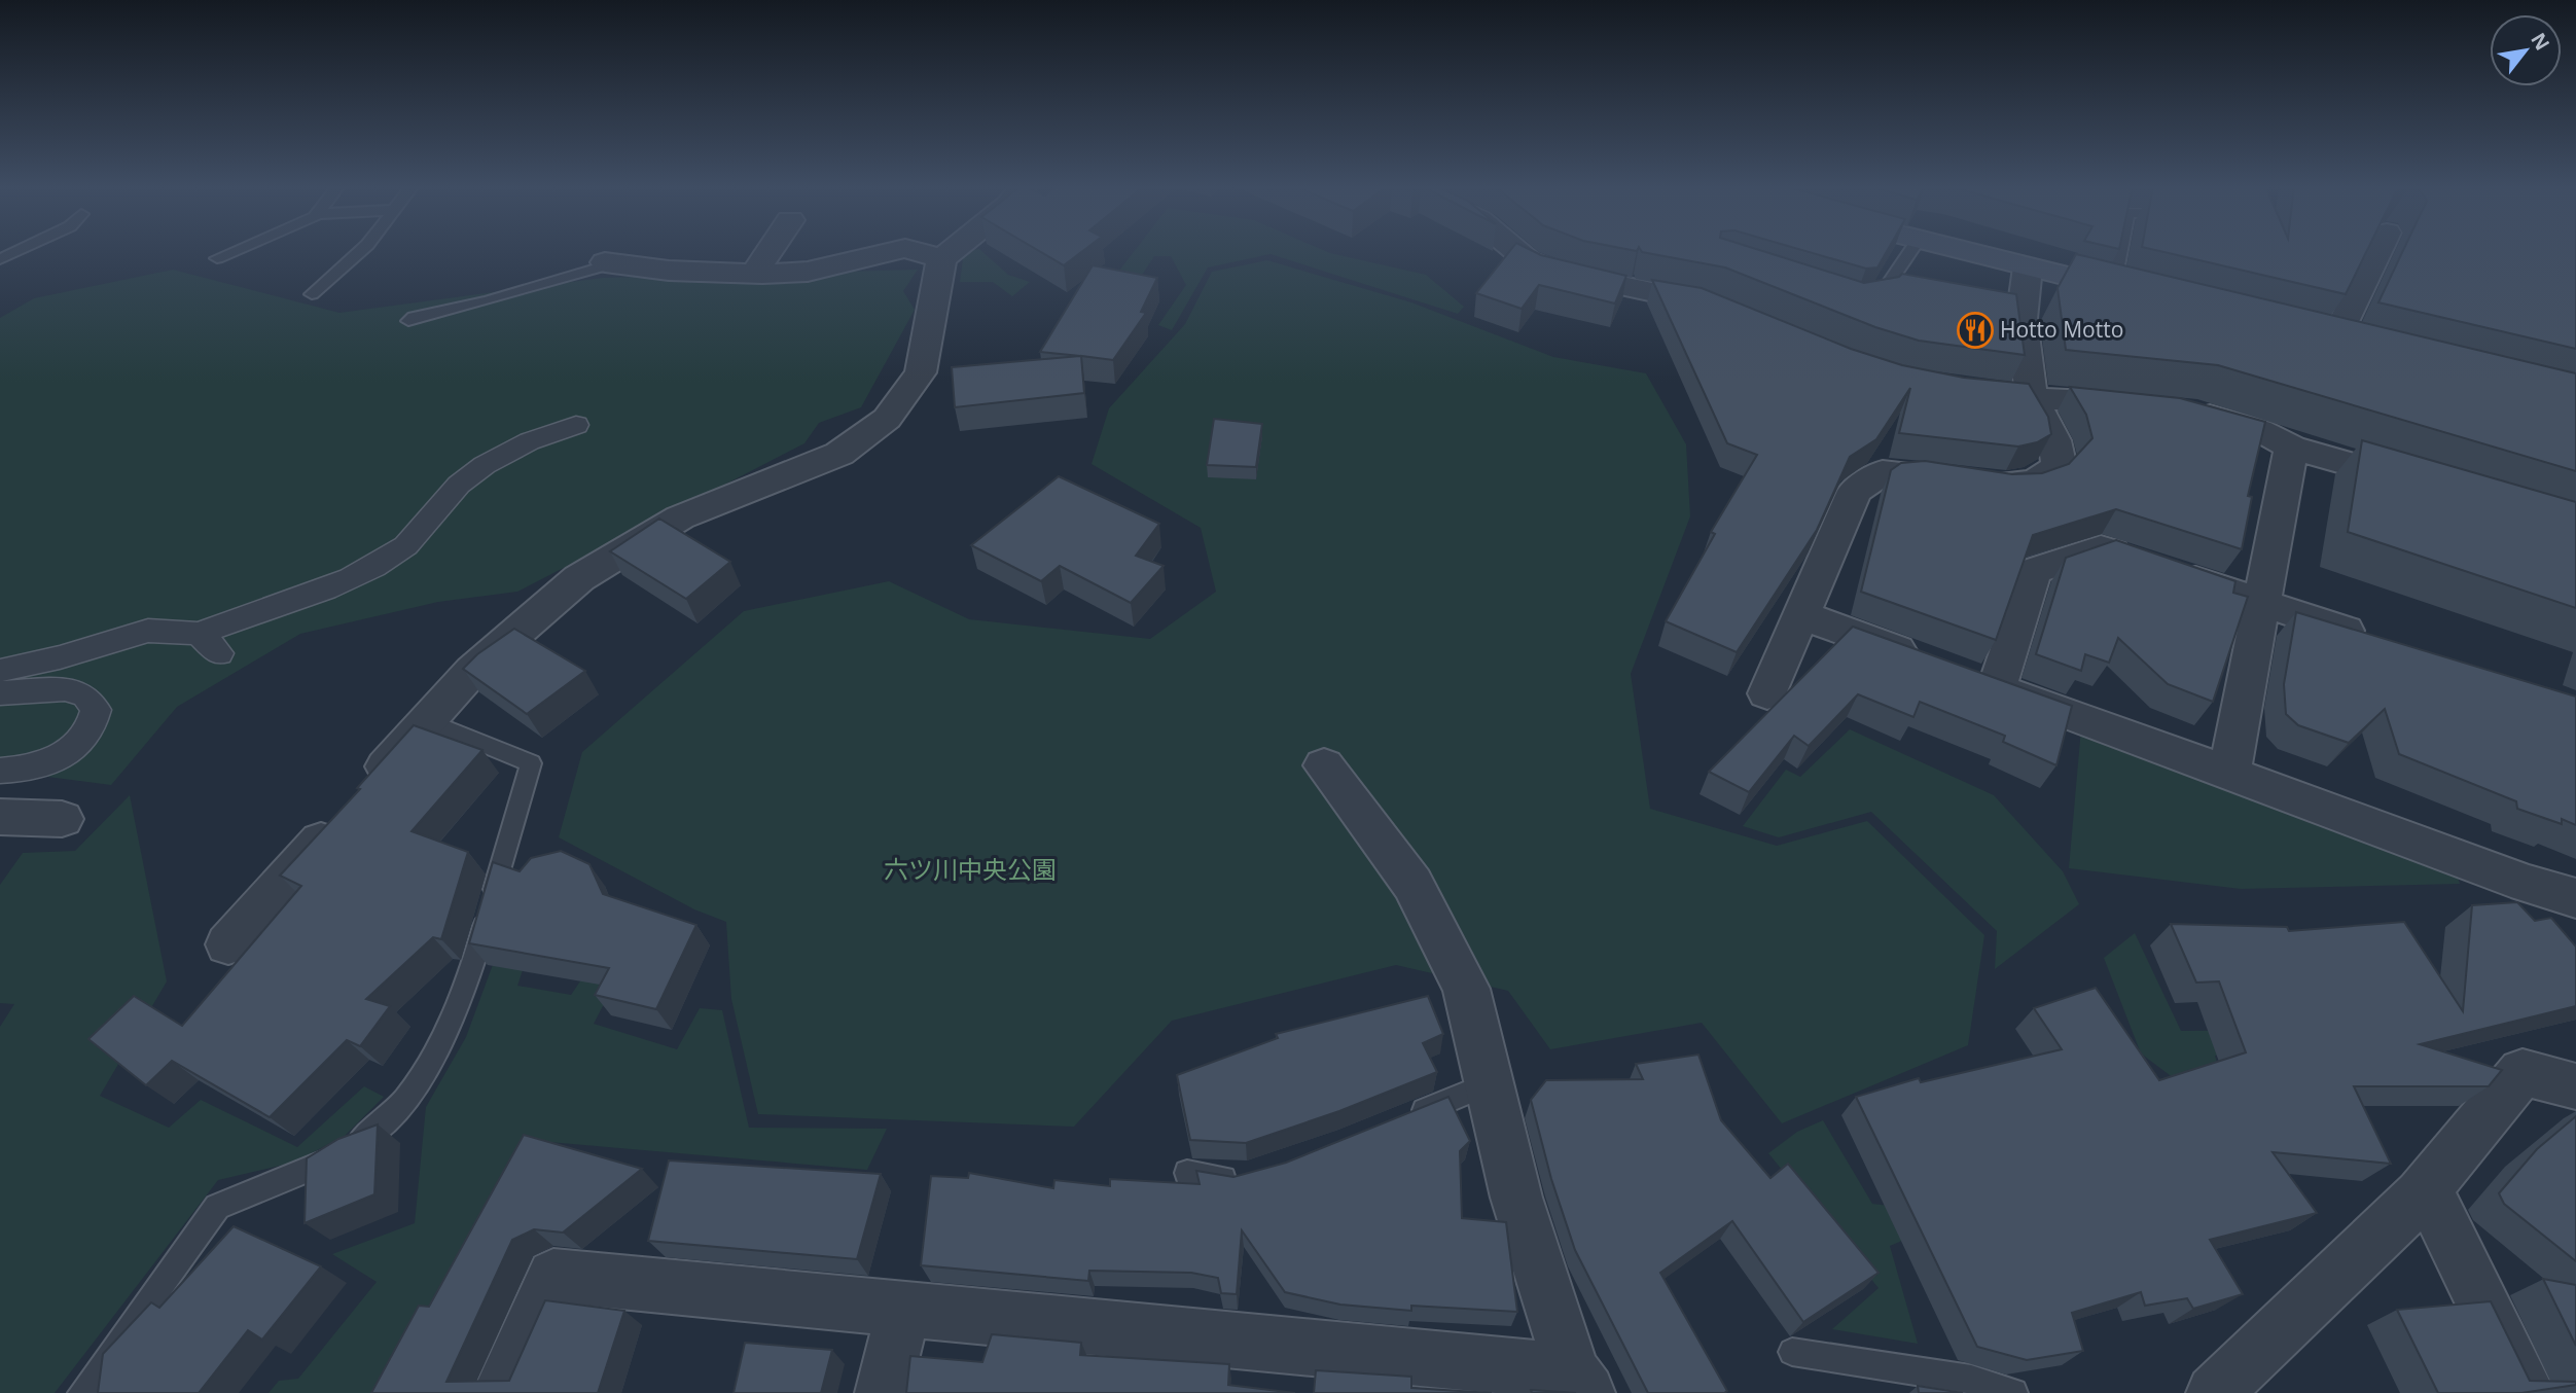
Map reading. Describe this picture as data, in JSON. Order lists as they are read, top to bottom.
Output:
{
  "parks": ["六ツ川中央公園"],
  "places": {
    "restaurant": ["Hotto Motto"]
  },
  "north": "top right"
}
